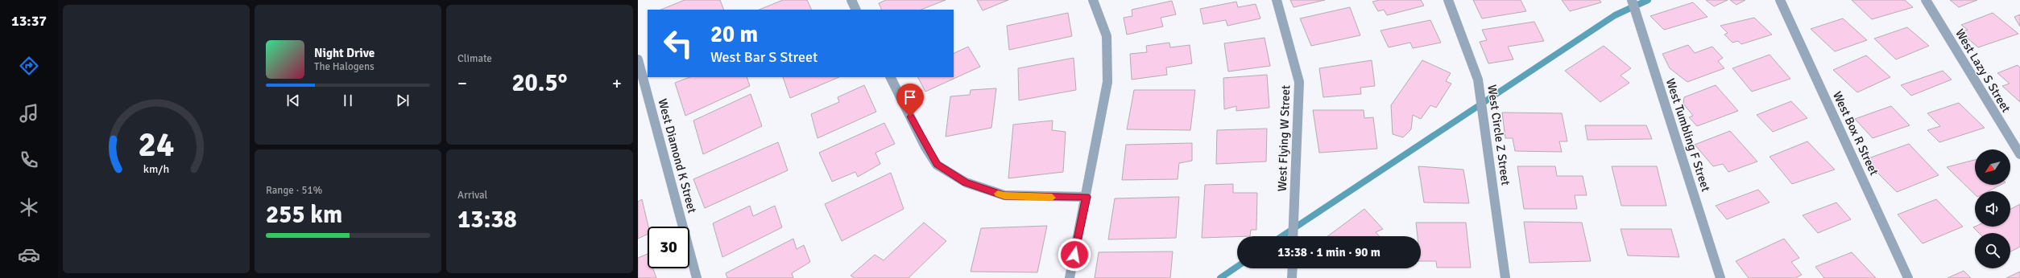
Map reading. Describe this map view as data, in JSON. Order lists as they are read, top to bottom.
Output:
{
  "streets": {
    "street": [
      "West Lazy S Street",
      "West Box R Street",
      "West Circle Z Street",
      "West Tumbling F Street",
      "West Flying W Street",
      "West Diamond K Street"
    ]
  },
  "north": "bottom left",
  "page": {
    "tabs": "13:37",
    "tile": [
      "Climate",
      ["Range · 51%", "255 km"],
      ["Arrival", "13:38"]
    ],
    "turn": ["20 m", "West Bar S Street"],
    "song": ["Night Drive", "The Halogens"],
    "heat": ["−", "20.5°", "+"],
    "limit": "30",
    "trip": "13:38 · 1 min · 90 m",
    "gauge": ["24", "km/h"]
  }
}
